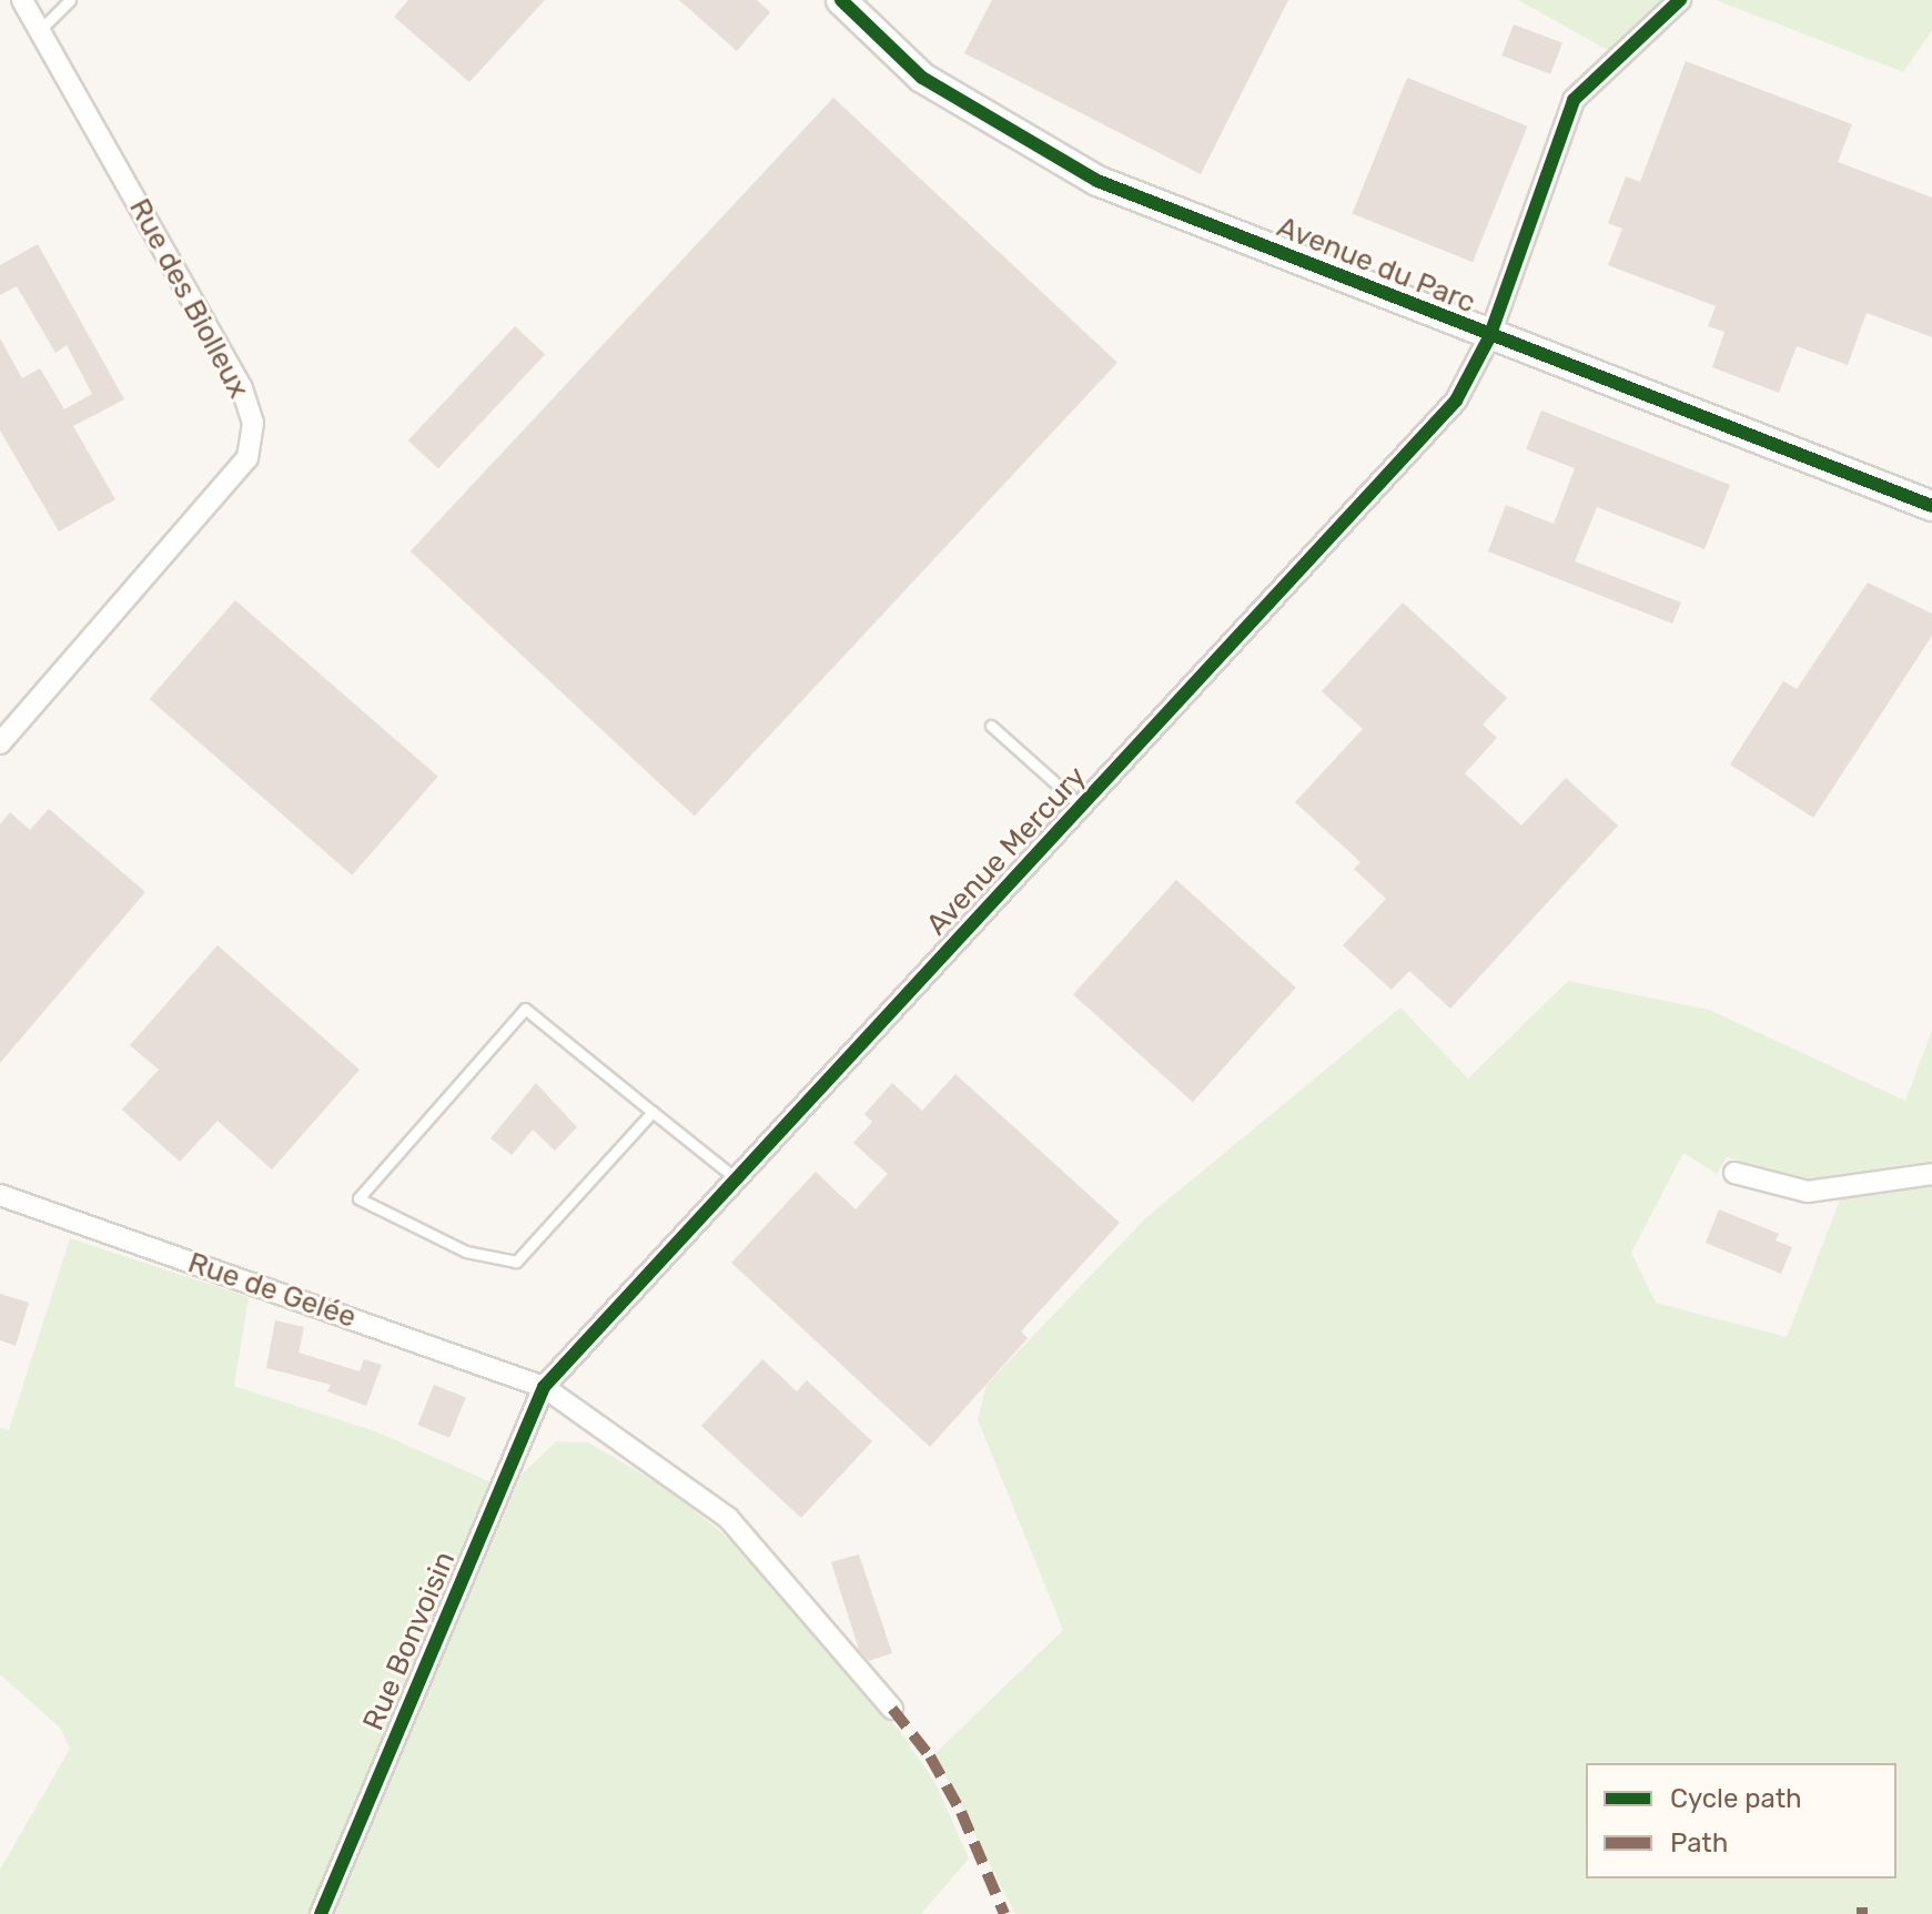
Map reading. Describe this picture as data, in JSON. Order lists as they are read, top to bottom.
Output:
{
  "streets": {
    "street": [
      "Avenue du Parc",
      "Rue des Biolleux",
      "Avenue Mercury",
      "Rue de Gelée",
      "Rue Bonvoisin"
    ]
  },
  "crossings": [
    ["Avenue du Parc", "Avenue Mercury"],
    ["Avenue Mercury", "Rue de Gelée"],
    ["Avenue Mercury", "Rue Bonvoisin"],
    ["Rue de Gelée", "Rue Bonvoisin"]
  ],
  "legend": ["Cycle path", "Path"]
}
